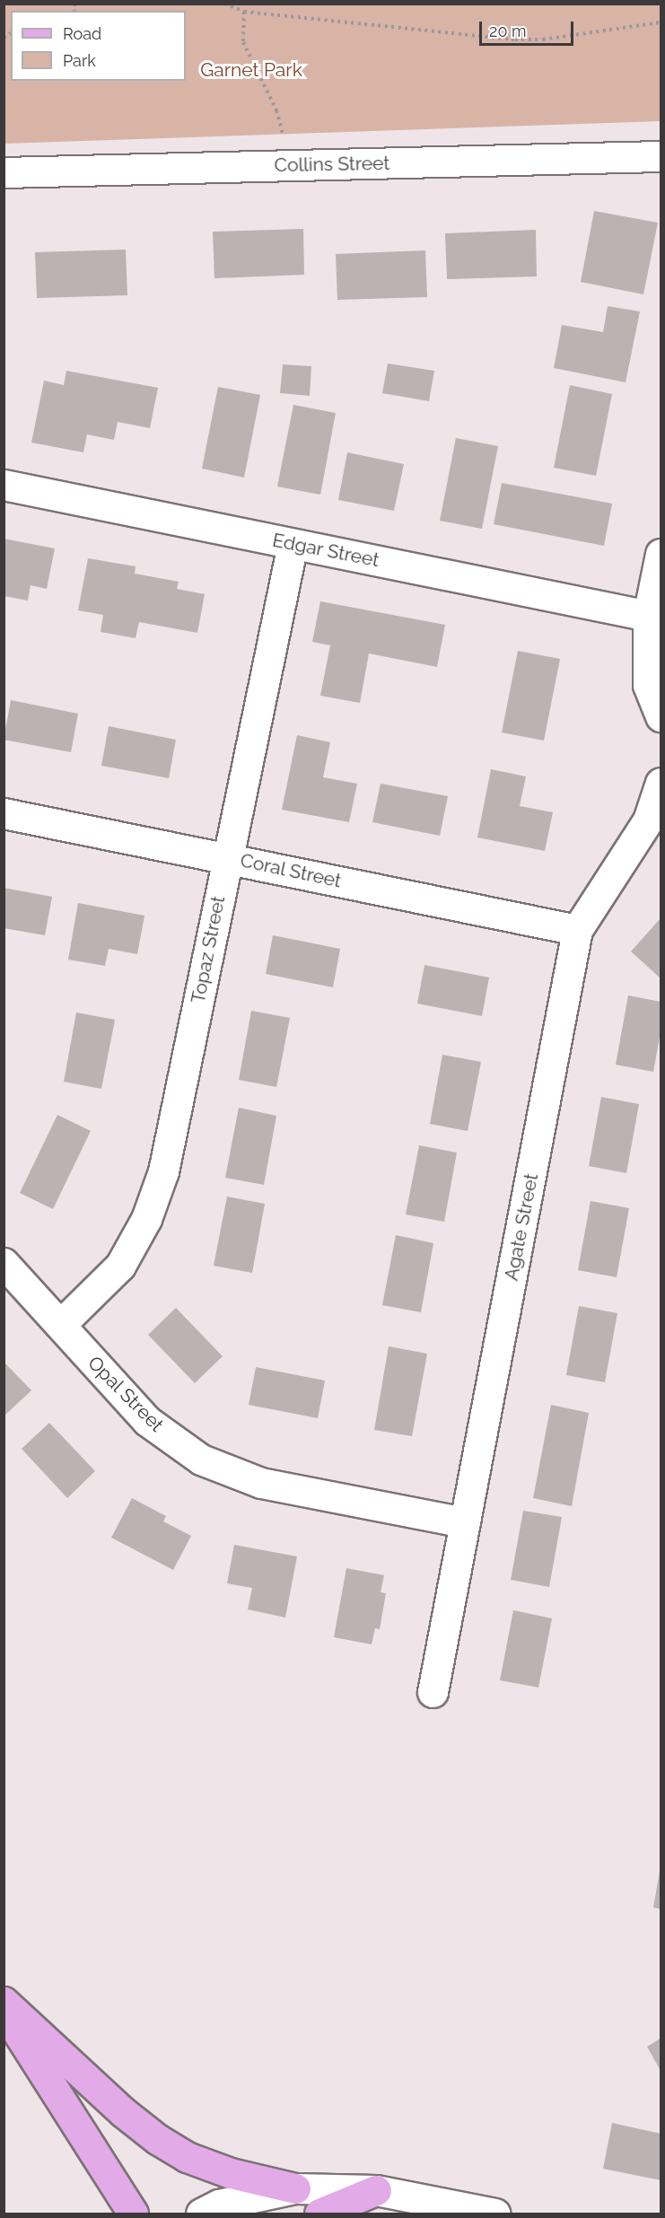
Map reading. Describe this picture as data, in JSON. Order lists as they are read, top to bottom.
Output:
{
  "streets": {
    "street": [
      "Collins Street",
      "Edgar Street",
      "Coral Street",
      "Topaz Street",
      "Agate Street",
      "Opal Street"
    ]
  },
  "crossings": [
    ["Edgar Street", "Topaz Street"],
    ["Coral Street", "Topaz Street"],
    ["Coral Street", "Agate Street"],
    ["Topaz Street", "Opal Street"],
    ["Agate Street", "Opal Street"]
  ],
  "parks": ["Garnet Park"],
  "legend": ["Road", "Park"],
  "scale_bar": "20 m"
}
